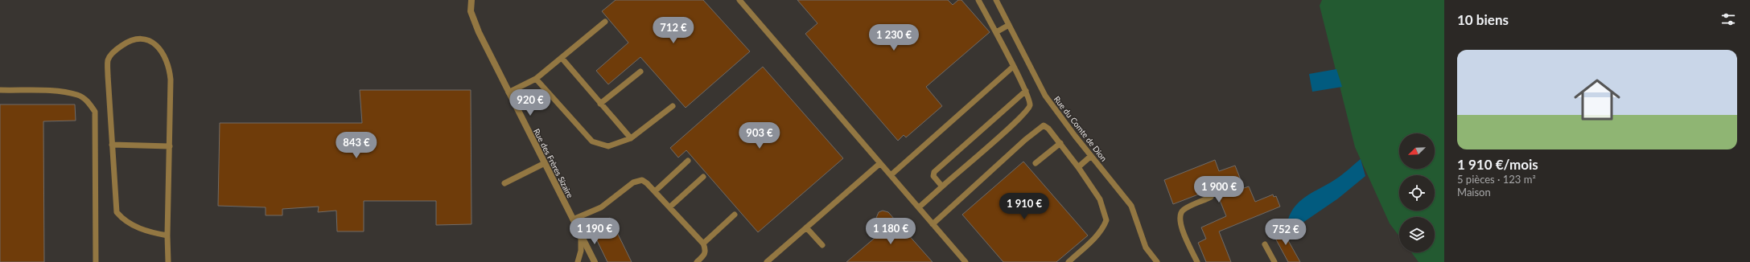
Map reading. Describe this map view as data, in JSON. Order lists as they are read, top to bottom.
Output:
{
  "streets": {
    "street": ["Rue des Frères Sizaire"],
    "lane": ["Rue du Comte de Dion"]
  },
  "north": "bottom left",
  "page": {
    "heading": "10 biens",
    "price": [
      "712 €",
      "1 230 €",
      "920 €",
      "903 €",
      "843 €",
      "1 900 €",
      "1 910 €",
      "1 190 €",
      "1 180 €",
      "752 €"
    ],
    "list": [
      {
        "name": "1 910 €/mois",
        "note": "5 pièces · 123 m² · Maison"
      }
    ]
  }
}
